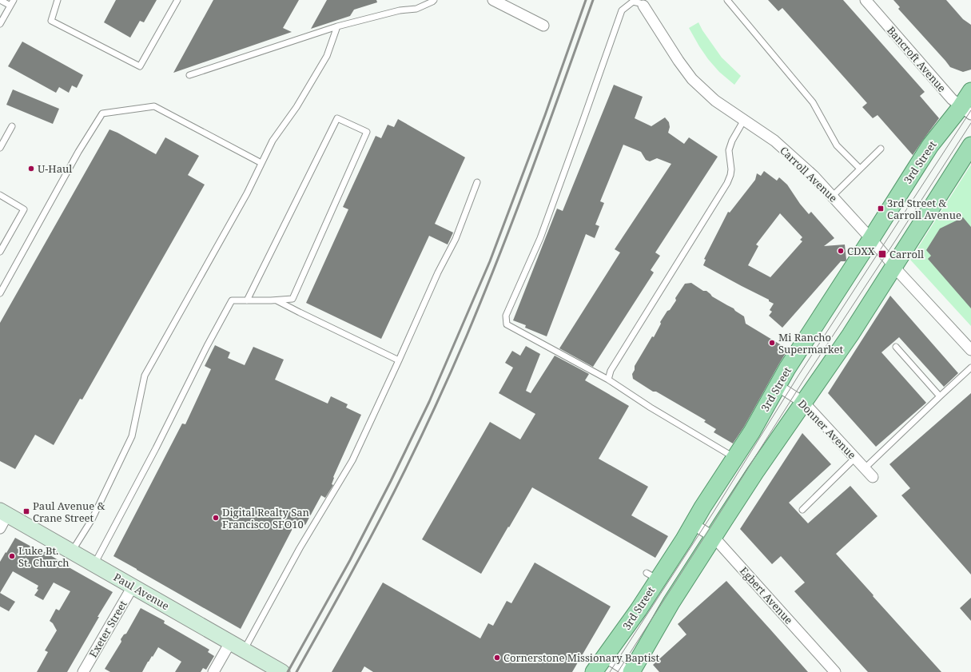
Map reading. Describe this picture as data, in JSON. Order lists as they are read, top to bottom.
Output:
{
  "streets": {
    "main road": ["3rd Street", "Paul Avenue"],
    "street": [
      "Bancroft Avenue",
      "Carroll Avenue",
      "Donner Avenue",
      "Egbert Avenue",
      "Exeter Street"
    ]
  },
  "crossings": [
    ["Bancroft Avenue", "3rd Street"],
    ["3rd Street", "Carroll Avenue"],
    ["3rd Street", "Donner Avenue"],
    ["3rd Street", "Egbert Avenue"],
    ["Paul Avenue", "Exeter Street"]
  ],
  "places": {
    "other": [
      "U-Haul",
      "CDXX",
      "Mi Rancho Supermarket",
      "Digital Realty San Francisco SFO10",
      "Luke Bt. St. Church",
      "Cornerstone Missionary Baptist"
    ],
    "transit": ["3rd Street & Carroll Avenue", "Carroll", "Paul Avenue & Crane Street"]
  }
}
